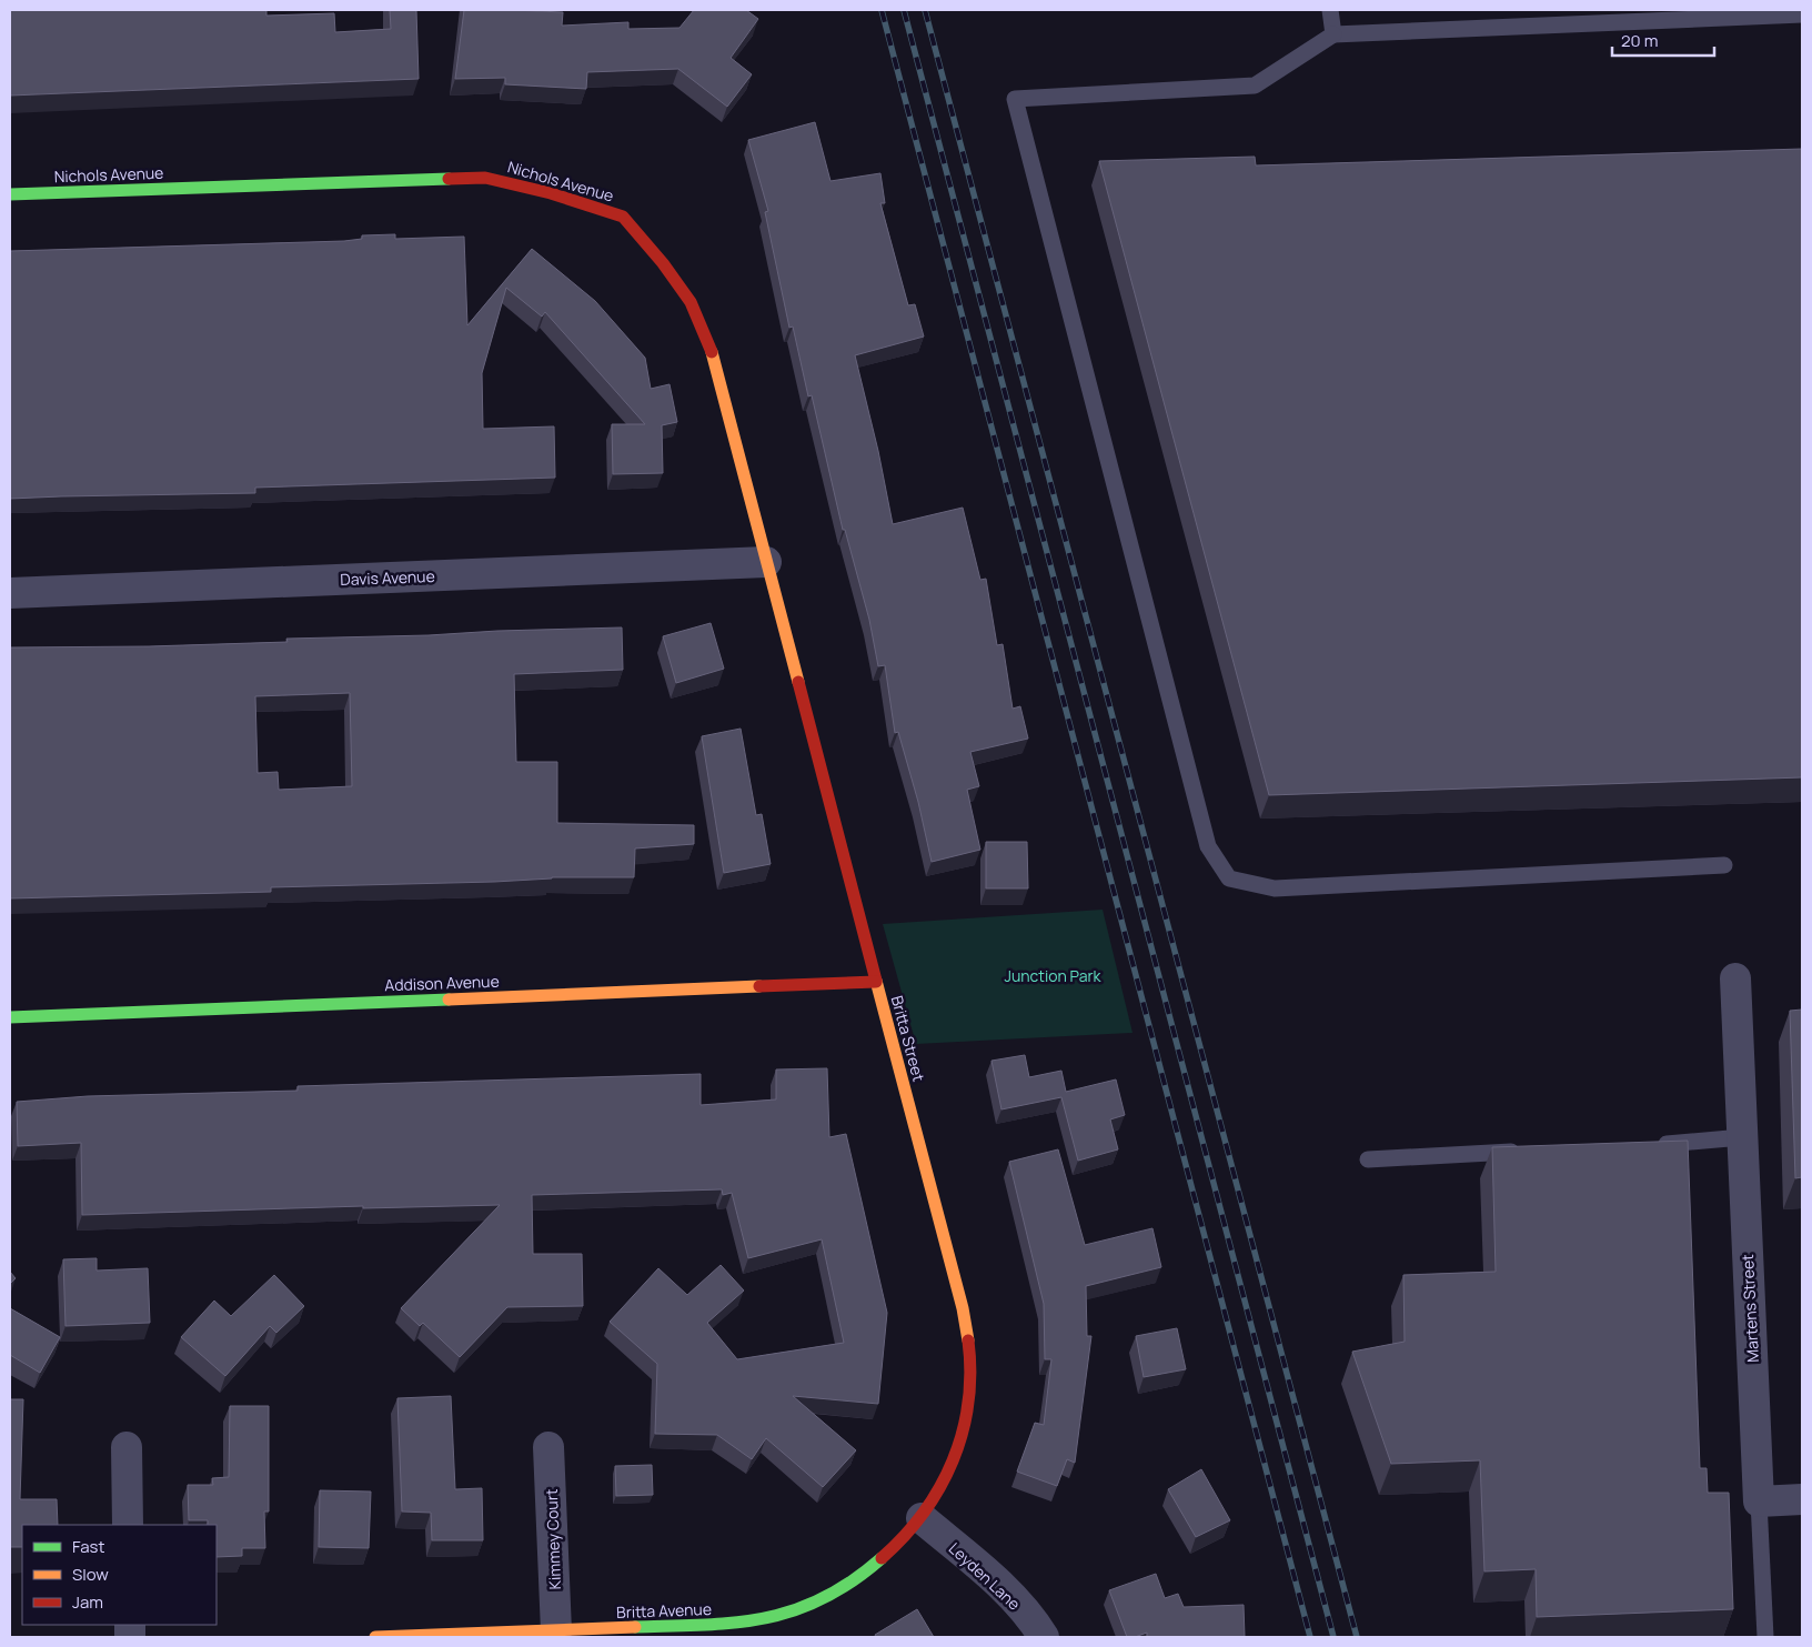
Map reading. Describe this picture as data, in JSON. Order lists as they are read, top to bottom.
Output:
{
  "streets": {
    "street": [
      "Nichols Avenue",
      "Davis Avenue",
      "Addison Avenue",
      "Britta Street",
      "Martens Street",
      "Kimmey Court",
      "Leyden Lane",
      "Britta Avenue"
    ]
  },
  "crossings": [
    ["Nichols Avenue", "Davis Avenue"],
    ["Nichols Avenue", "Britta Street"],
    ["Davis Avenue", "Britta Street"],
    ["Addison Avenue", "Britta Street"],
    ["Britta Street", "Leyden Lane"],
    ["Britta Street", "Britta Avenue"],
    ["Kimmey Court", "Britta Avenue"],
    ["Leyden Lane", "Britta Avenue"]
  ],
  "parks": ["Junction Park"],
  "legend": ["Fast", "Slow", "Jam"],
  "scale_bar": "20 m"
}
